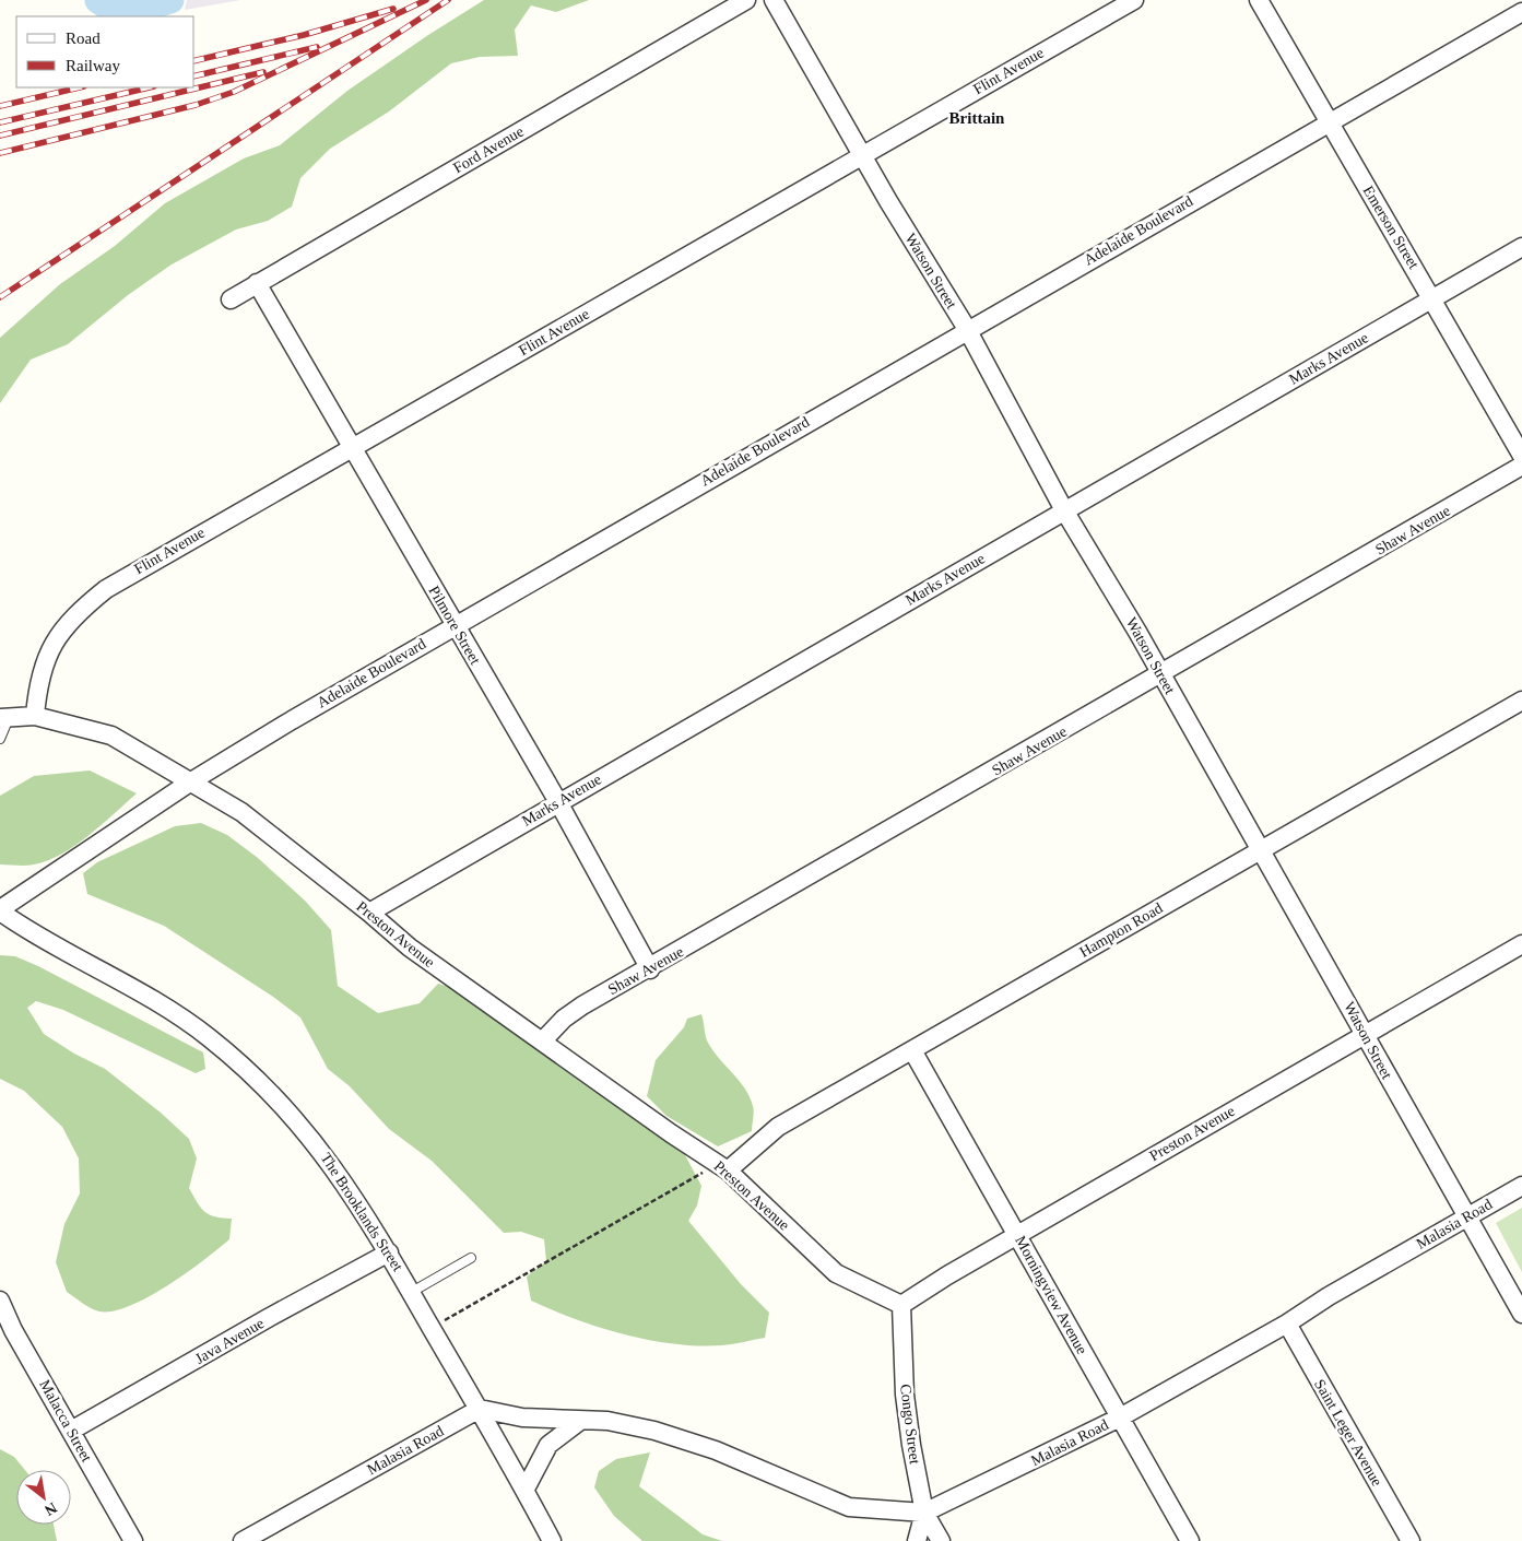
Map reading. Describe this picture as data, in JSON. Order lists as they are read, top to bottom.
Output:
{
  "streets": {
    "street": [
      "Flint Avenue",
      "Ford Avenue",
      "Emerson Street",
      "Adelaide Boulevard",
      "Watson Street",
      "Marks Avenue",
      "Shaw Avenue",
      "Pilmore Street",
      "Hampton Road",
      "Preston Avenue",
      "The Brooklands Street",
      "Malasia Road",
      "Morningview Avenue",
      "Java Avenue",
      "Malacca Street",
      "Congo Street",
      "Saint Leger Avenue"
    ]
  },
  "crossings": [
    ["Flint Avenue", "Watson Street"],
    ["Flint Avenue", "Pilmore Street"],
    ["Flint Avenue", "Preston Avenue"],
    ["Ford Avenue", "Pilmore Street"],
    ["Emerson Street", "Adelaide Boulevard"],
    ["Emerson Street", "Marks Avenue"],
    ["Adelaide Boulevard", "Watson Street"],
    ["Adelaide Boulevard", "Pilmore Street"],
    ["Adelaide Boulevard", "Preston Avenue"],
    ["Adelaide Boulevard", "The Brooklands Street"],
    ["Watson Street", "Marks Avenue"],
    ["Watson Street", "Shaw Avenue"],
    ["Watson Street", "Hampton Road"],
    ["Watson Street", "Preston Avenue"],
    ["Watson Street", "Malasia Road"],
    ["Marks Avenue", "Pilmore Street"],
    ["Marks Avenue", "Preston Avenue"],
    ["Shaw Avenue", "Pilmore Street"],
    ["Shaw Avenue", "Preston Avenue"],
    ["Hampton Road", "Preston Avenue"],
    ["Hampton Road", "Morningview Avenue"],
    ["Preston Avenue", "Morningview Avenue"],
    ["Preston Avenue", "Congo Street"],
    ["The Brooklands Street", "Malasia Road"],
    ["The Brooklands Street", "Java Avenue"],
    ["Malasia Road", "Morningview Avenue"],
    ["Malasia Road", "Congo Street"],
    ["Malasia Road", "Saint Leger Avenue"],
    ["Java Avenue", "Malacca Street"]
  ],
  "districts": ["Brittain"],
  "legend": ["Road", "Railway"],
  "north": "bottom right"
}
